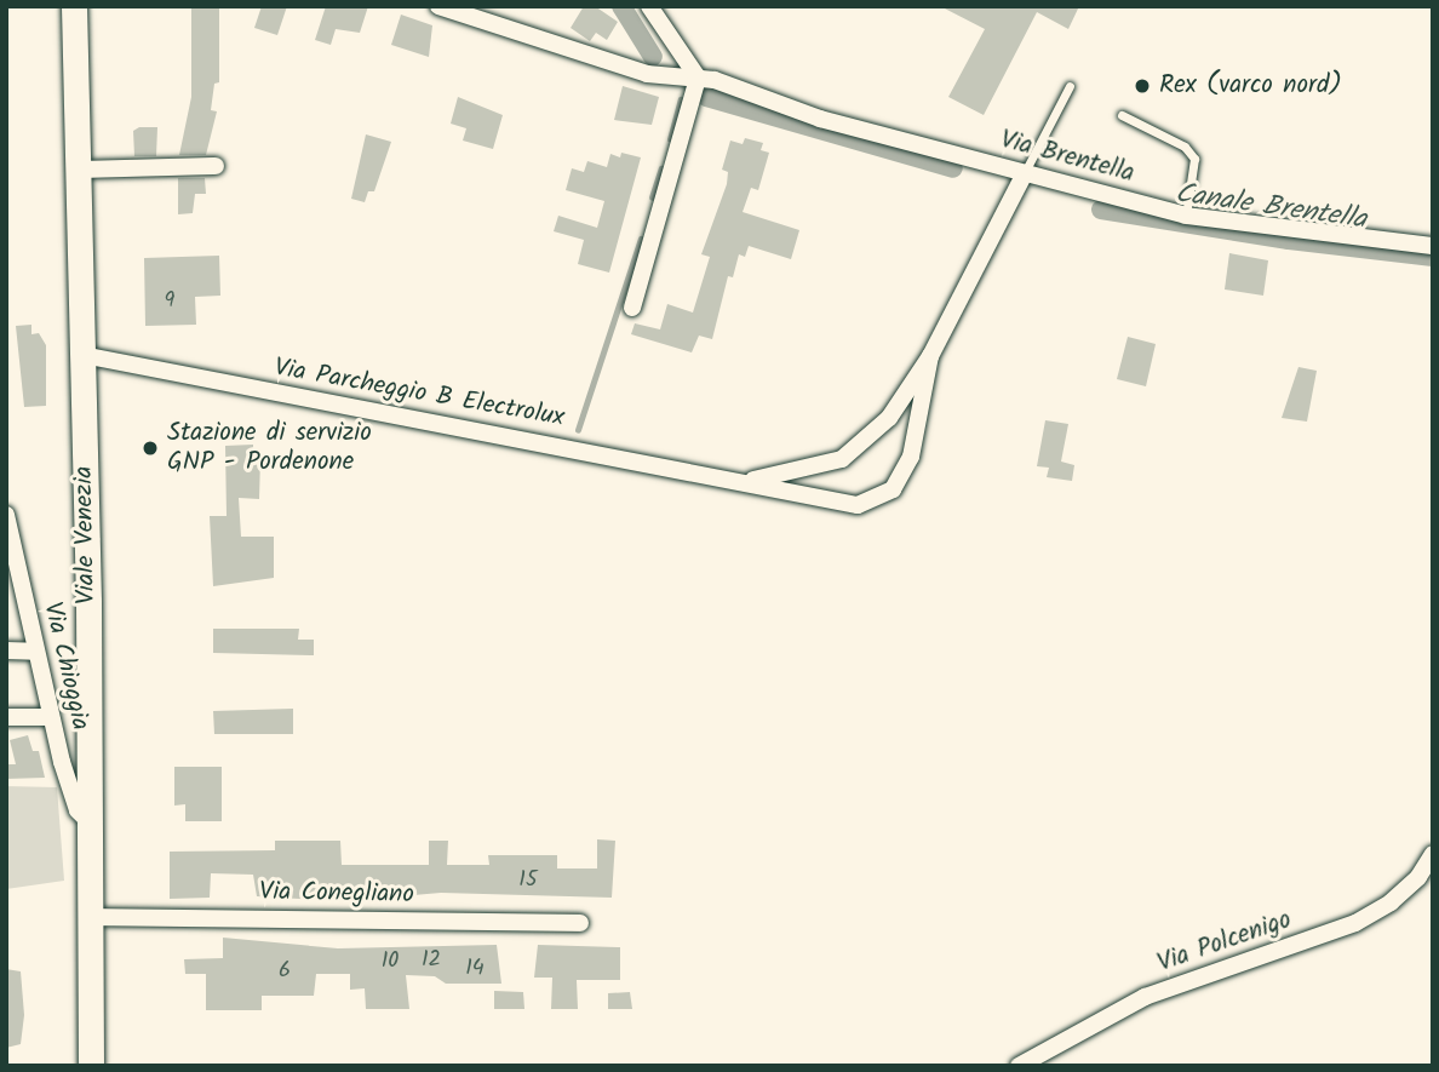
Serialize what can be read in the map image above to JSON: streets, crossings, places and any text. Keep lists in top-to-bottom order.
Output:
{
  "streets": {
    "main road": ["Viale Venezia"],
    "street": [
      "Via Brentella",
      "Via Parcheggio B Electrolux",
      "Via Chioggia",
      "Via Conegliano",
      "Via Polcenigo"
    ]
  },
  "crossings": [
    ["Via Brentella", "Via Parcheggio B Electrolux"],
    ["Via Parcheggio B Electrolux", "Viale Venezia"],
    ["Viale Venezia", "Via Chioggia"],
    ["Viale Venezia", "Via Conegliano"]
  ],
  "water": ["Canale Brentella"],
  "places": ["Rex (varco nord)", "Stazione di servizio GNP - Pordenone"],
  "house_numbers": [
    "9",
    "15",
    "12",
    "10",
    "14",
    "6"
  ]
}
